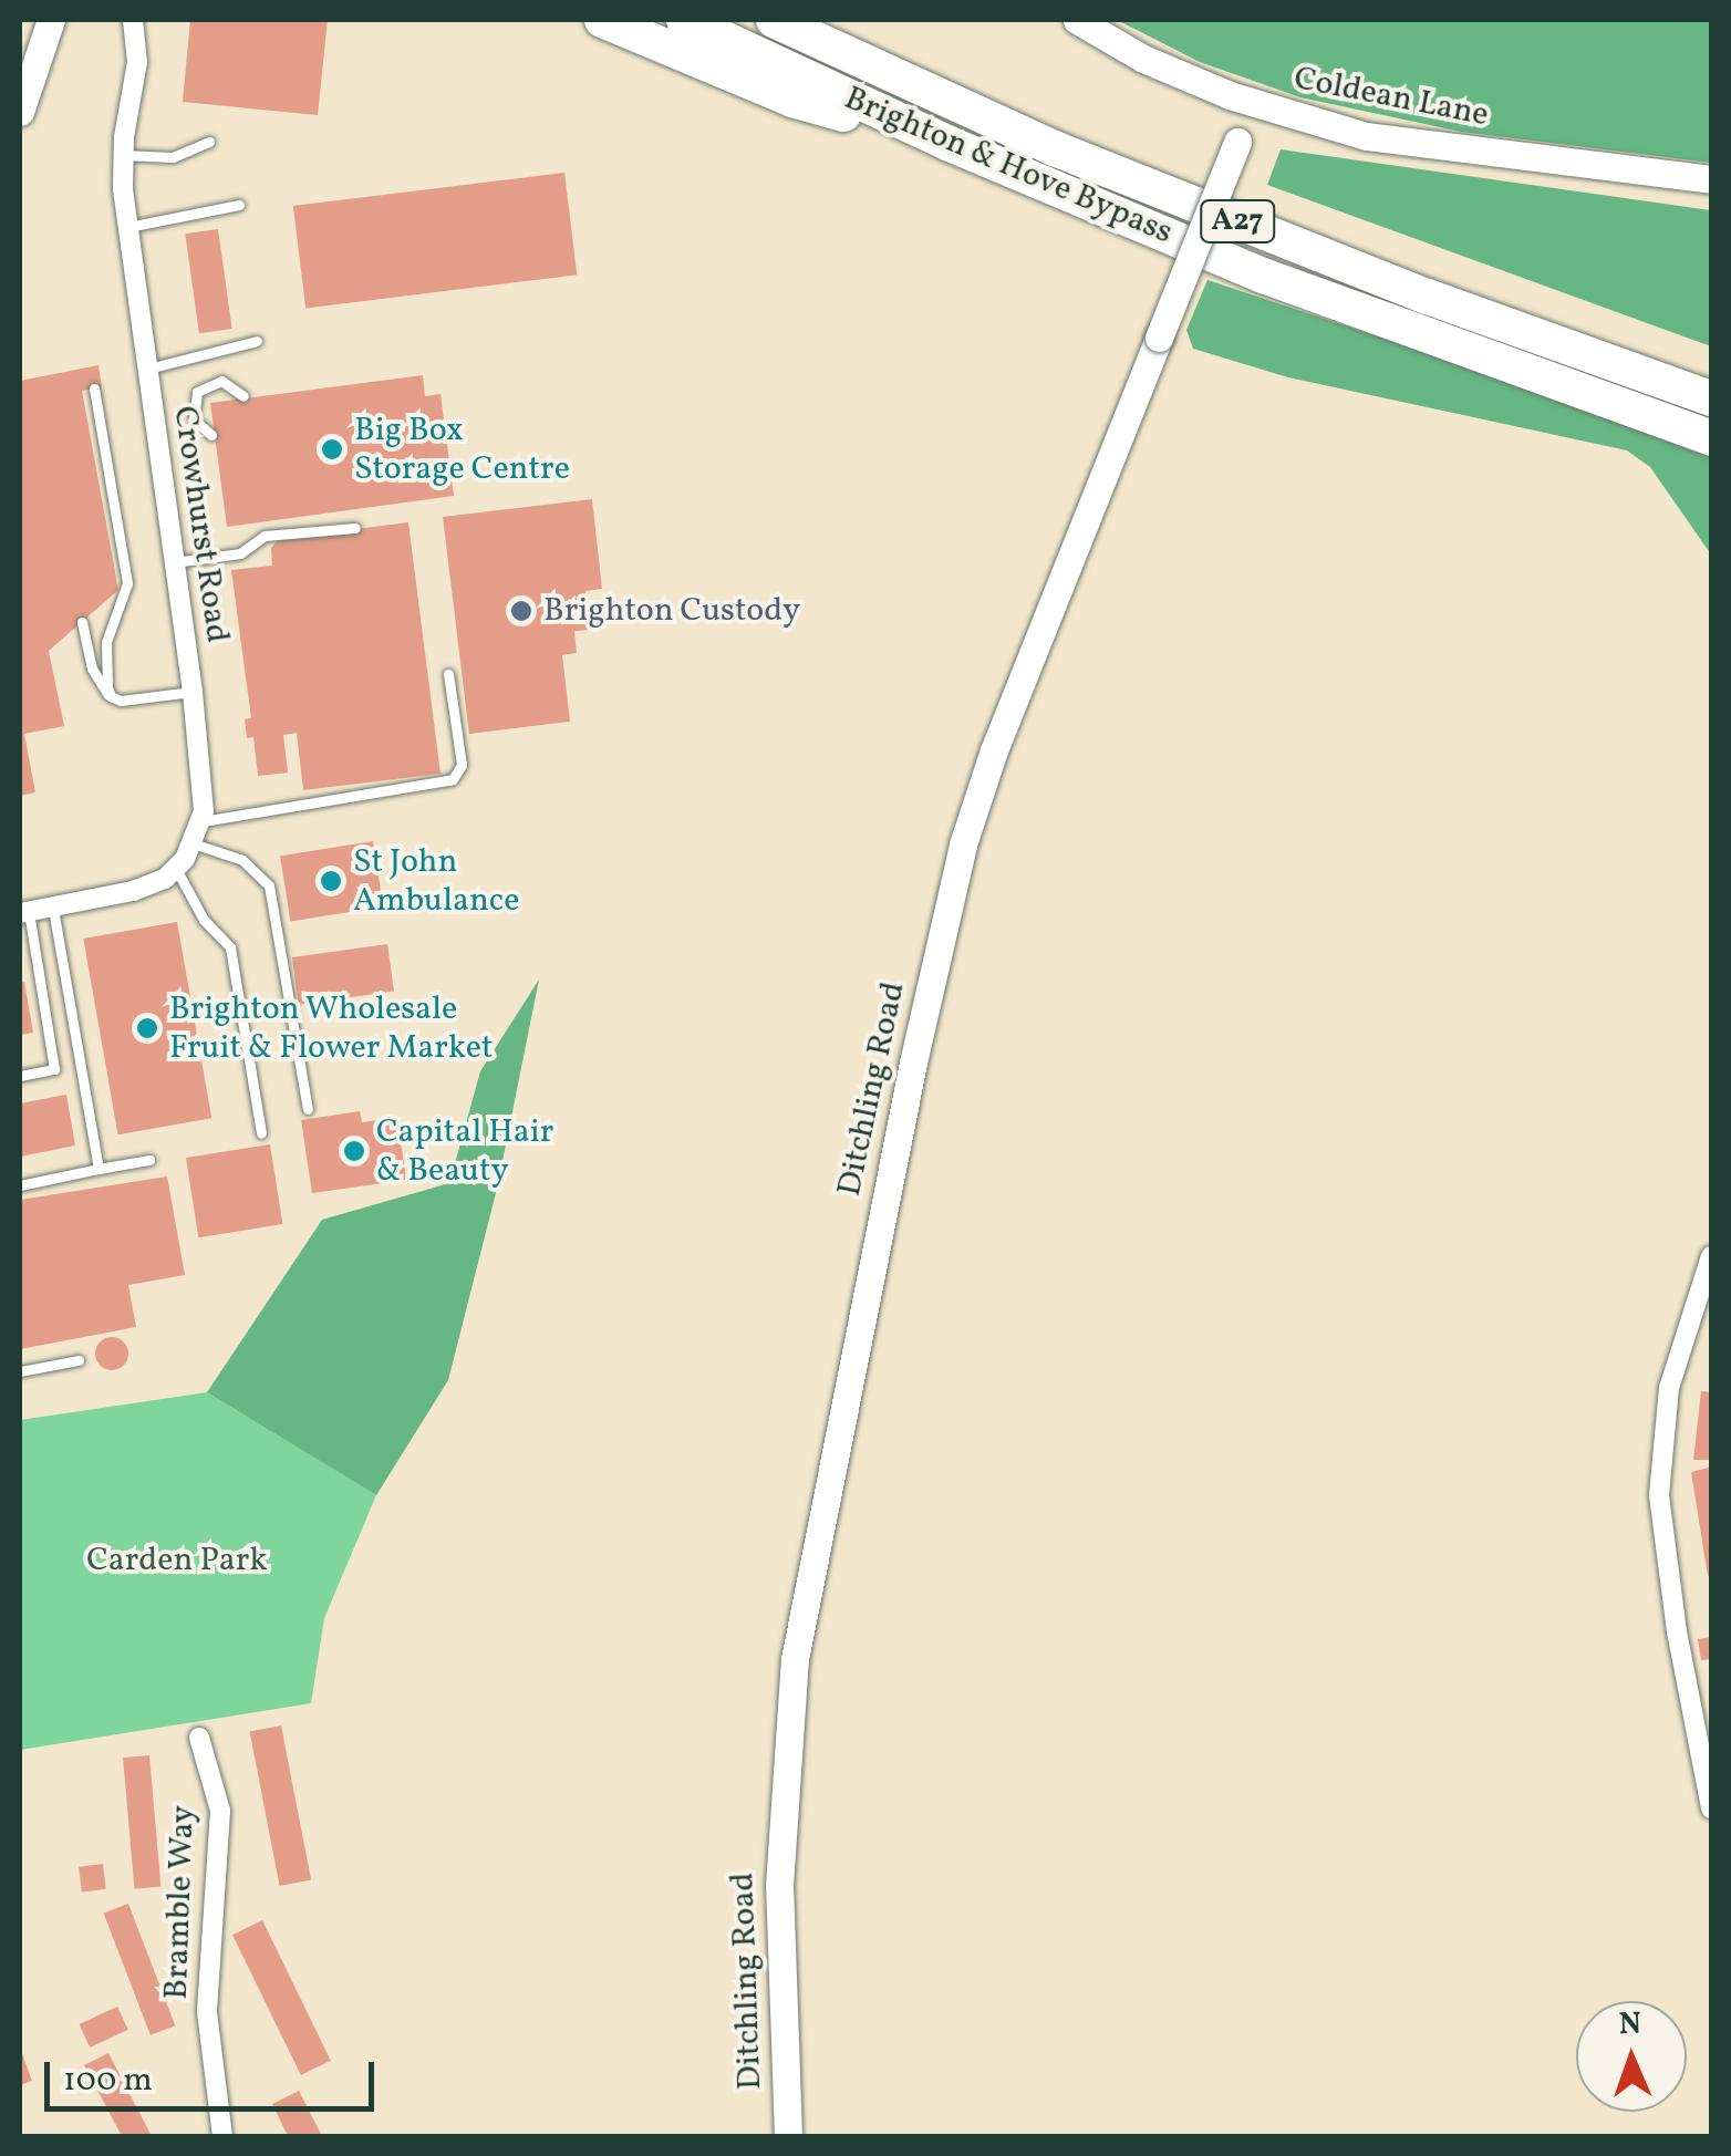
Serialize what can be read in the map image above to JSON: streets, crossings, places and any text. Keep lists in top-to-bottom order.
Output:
{
  "streets": {
    "highway": ["Brighton & Hove Bypass", "A27"],
    "street": [
      "Coldean Lane",
      "Crowhurst Road",
      "Ditchling Road",
      "Bramble Way"
    ]
  },
  "crossings": [
    ["Coldean Lane", "Ditchling Road"]
  ],
  "parks": ["Carden Park"],
  "places": [
    "Big Box Storage Centre",
    "Brighton Custody",
    "St John Ambulance",
    "Brighton Wholesale Fruit & Flower Market",
    "Capital Hair & Beauty"
  ],
  "scale_bar": "100 m",
  "north": "top"
}
